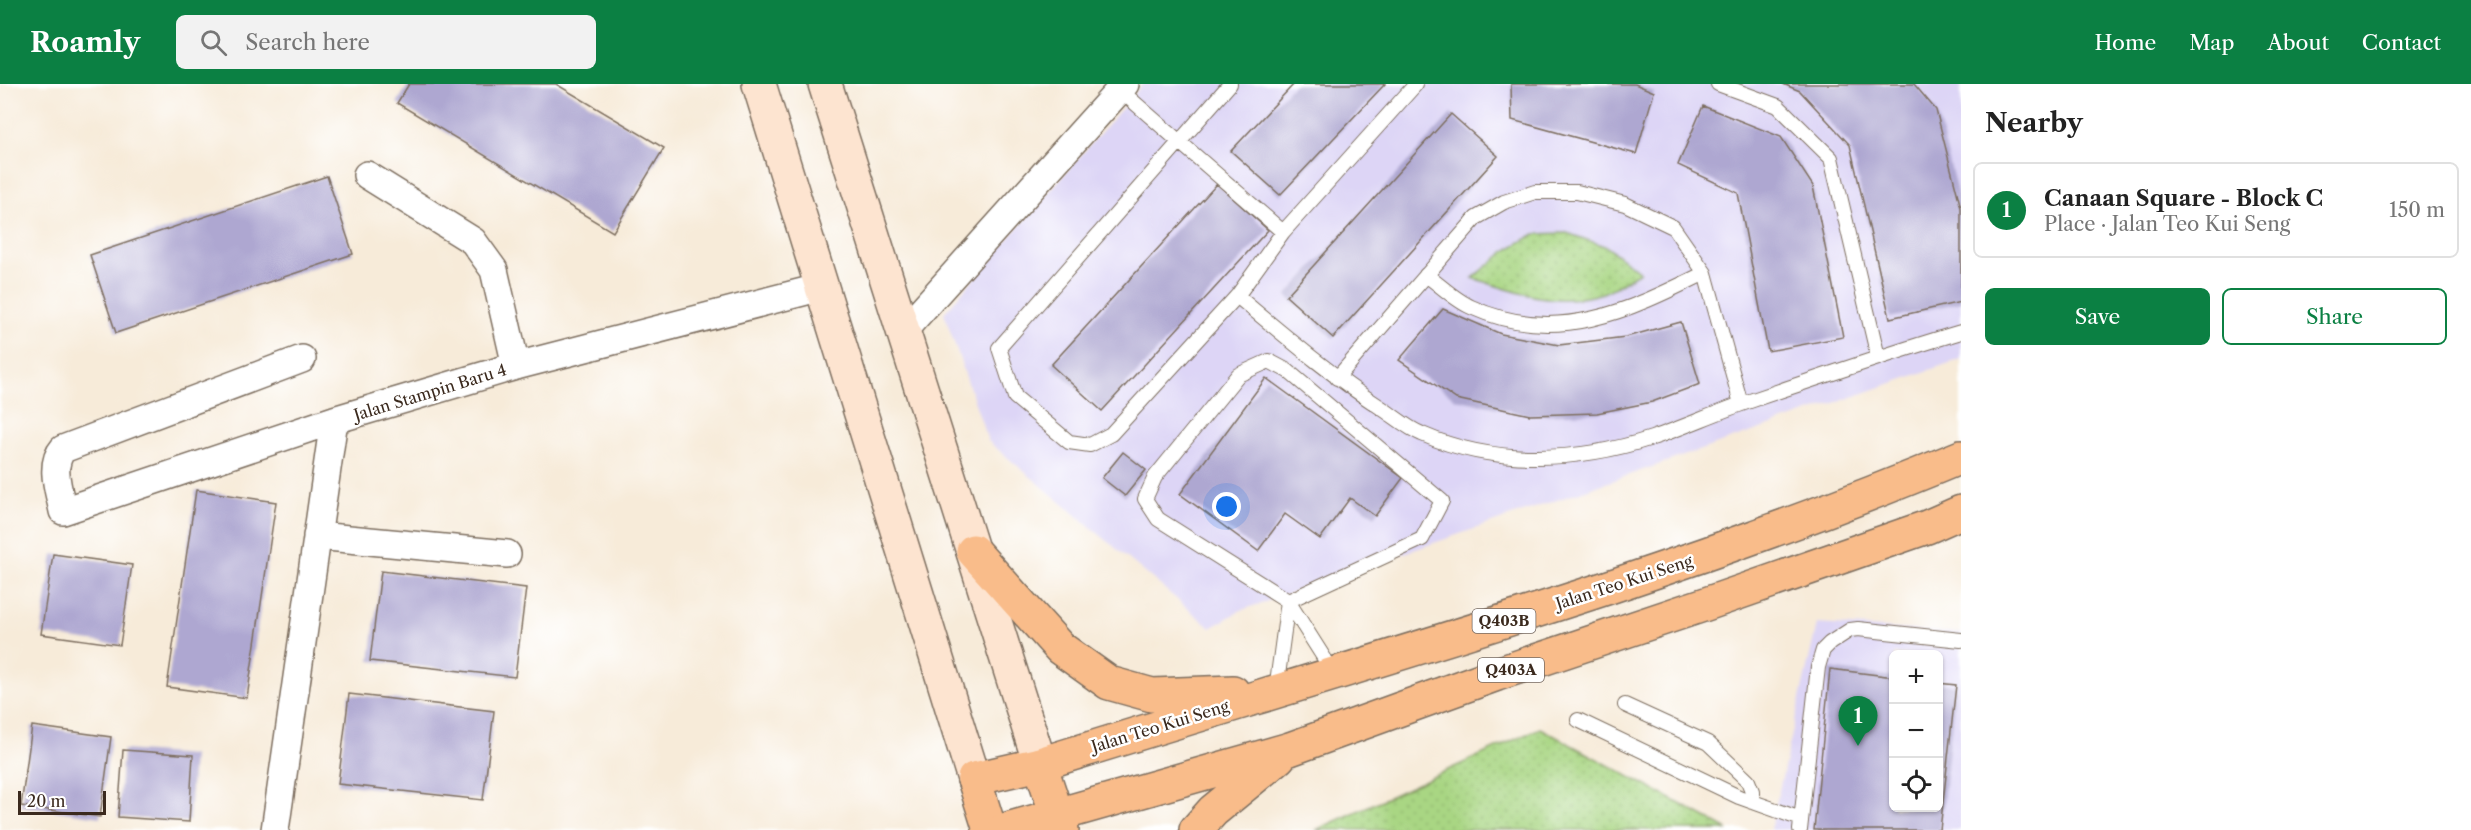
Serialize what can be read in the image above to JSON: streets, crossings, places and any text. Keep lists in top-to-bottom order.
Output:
{
  "streets": {
    "main road": ["Jalan Teo Kui Seng", "Q403B", "Q403A"],
    "street": ["Jalan Stampin Baru 4"]
  },
  "crossings": [
    ["Jalan Teo Kui Seng", "Q403B"]
  ],
  "scale_bar": "20 m",
  "page": {
    "header": "Roamly",
    "search": "Search here",
    "nav": [
      "Home",
      "Map",
      "About",
      "Contact"
    ],
    "heading": "Nearby",
    "list": [
      {
        "mark": "1",
        "name": "Canaan Square - Block C",
        "note": "Place · Jalan Teo Kui Seng",
        "value": "150 m"
      }
    ],
    "buttons": ["Save", "Share"],
    "map_buttons": ["+", "−"],
    "pins": "1",
    "scale": "20 m"
  }
}
